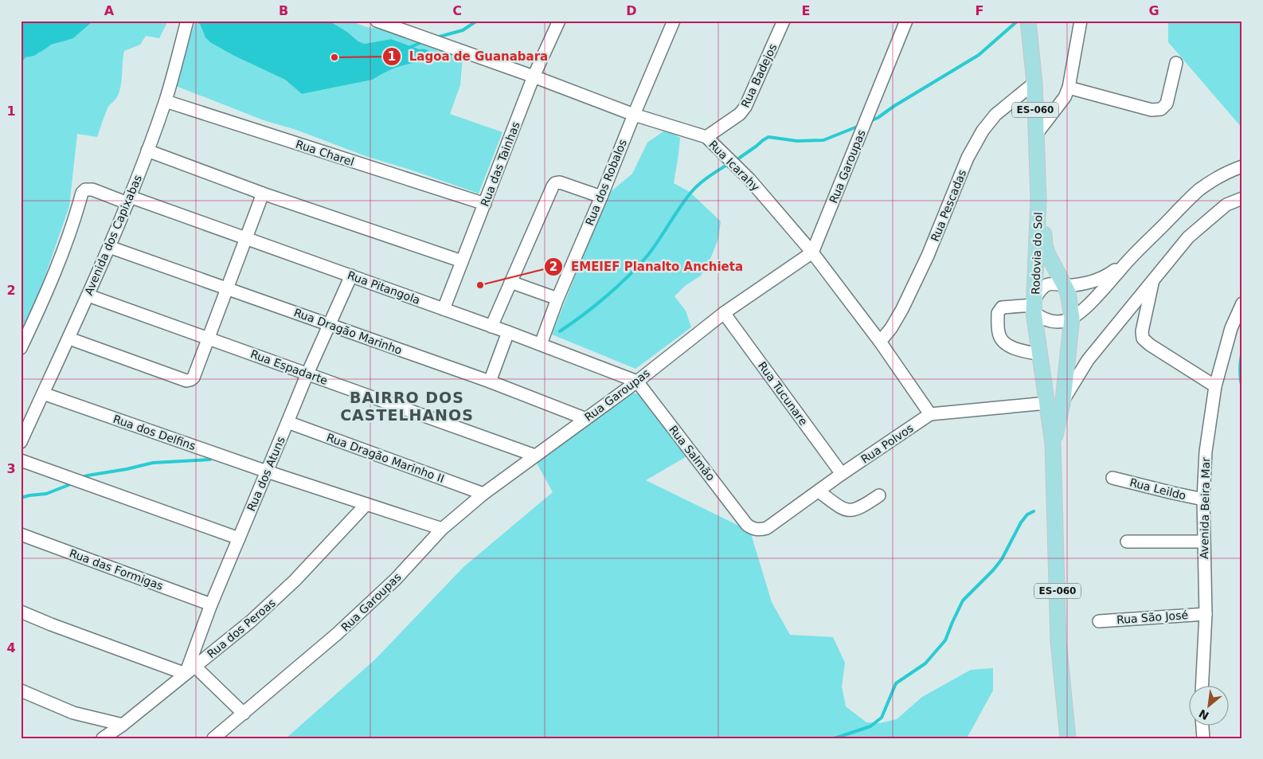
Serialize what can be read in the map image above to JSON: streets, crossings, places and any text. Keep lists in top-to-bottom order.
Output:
{
  "streets": {
    "main road": ["ES-060", "Rodovia do Sol"],
    "street": [
      "Rua Badejos",
      "Rua Charel",
      "Rua das Tainhas",
      "Rua Icarahy",
      "Rua Garoupas",
      "Rua dos Robalos",
      "Rua Pescadas",
      "Avenida dos Capixabas",
      "Rua Pitangola",
      "Rua Dragão Marinho",
      "Rua Espadarte",
      "Rua Tucunare",
      "Rua dos Delfins",
      "Rua Polvos",
      "Rua Salmão",
      "Rua Dragão Marinho II",
      "Rua dos Atuns",
      "Rua Leildo",
      "Avenida Beira Mar",
      "Rua das Formigas",
      "Rua São José",
      "Rua dos Peroas"
    ]
  },
  "crossings": [
    ["Rua Badejos", "Rua Icarahy"],
    ["ES-060", "Rua Pescadas"],
    ["ES-060", "Rodovia do Sol"],
    ["Rua Charel", "Rua das Tainhas"],
    ["Rua Charel", "Avenida dos Capixabas"],
    ["Rua das Tainhas", "Rua Icarahy"],
    ["Rua das Tainhas", "Rua Pitangola"],
    ["Rua Icarahy", "Rua Garoupas"],
    ["Rua Icarahy", "Rua dos Robalos"],
    ["Rua Icarahy", "Rua Pescadas"],
    ["Rua Icarahy", "Rua Polvos"],
    ["Rua Garoupas", "Rua Pitangola"],
    ["Rua Garoupas", "Rua Dragão Marinho"],
    ["Rua Garoupas", "Rua Espadarte"],
    ["Rua Garoupas", "Rua Tucunare"],
    ["Rua Garoupas", "Rua dos Delfins"],
    ["Rua Garoupas", "Rua Salmão"],
    ["Rua Garoupas", "Rua Dragão Marinho II"],
    ["Rua dos Robalos", "Rua Pitangola"],
    ["Avenida dos Capixabas", "Rua Pitangola"],
    ["Avenida dos Capixabas", "Rua Dragão Marinho"],
    ["Avenida dos Capixabas", "Rua Espadarte"],
    ["Avenida dos Capixabas", "Rua dos Delfins"],
    ["Rodovia do Sol", "Rua Polvos"],
    ["Rua Pitangola", "Rua Salmão"],
    ["Rua Pitangola", "Rua dos Atuns"],
    ["Rua Dragão Marinho", "Rua dos Atuns"],
    ["Rua Espadarte", "Rua dos Atuns"],
    ["Rua Tucunare", "Rua Polvos"],
    ["Rua dos Delfins", "Rua dos Atuns"],
    ["Rua dos Delfins", "Rua dos Peroas"],
    ["Rua Polvos", "Rua Salmão"],
    ["Rua Dragão Marinho II", "Rua dos Atuns"],
    ["Rua dos Atuns", "Rua das Formigas"],
    ["Rua dos Atuns", "Rua dos Peroas"],
    ["Rua Leildo", "Avenida Beira Mar"],
    ["Avenida Beira Mar", "Rua São José"]
  ],
  "districts": ["BAIRRO DOS CASTELHANOS"],
  "places": ["Lagoa de Guanabara", "EMEIEF Planalto Anchieta"],
  "north": "bottom left",
  "grid": {
    "columns": [
      "A",
      "B",
      "C",
      "D",
      "E",
      "F",
      "G"
    ],
    "rows": [
      "1",
      "2",
      "3",
      "4"
    ]
  }
}
